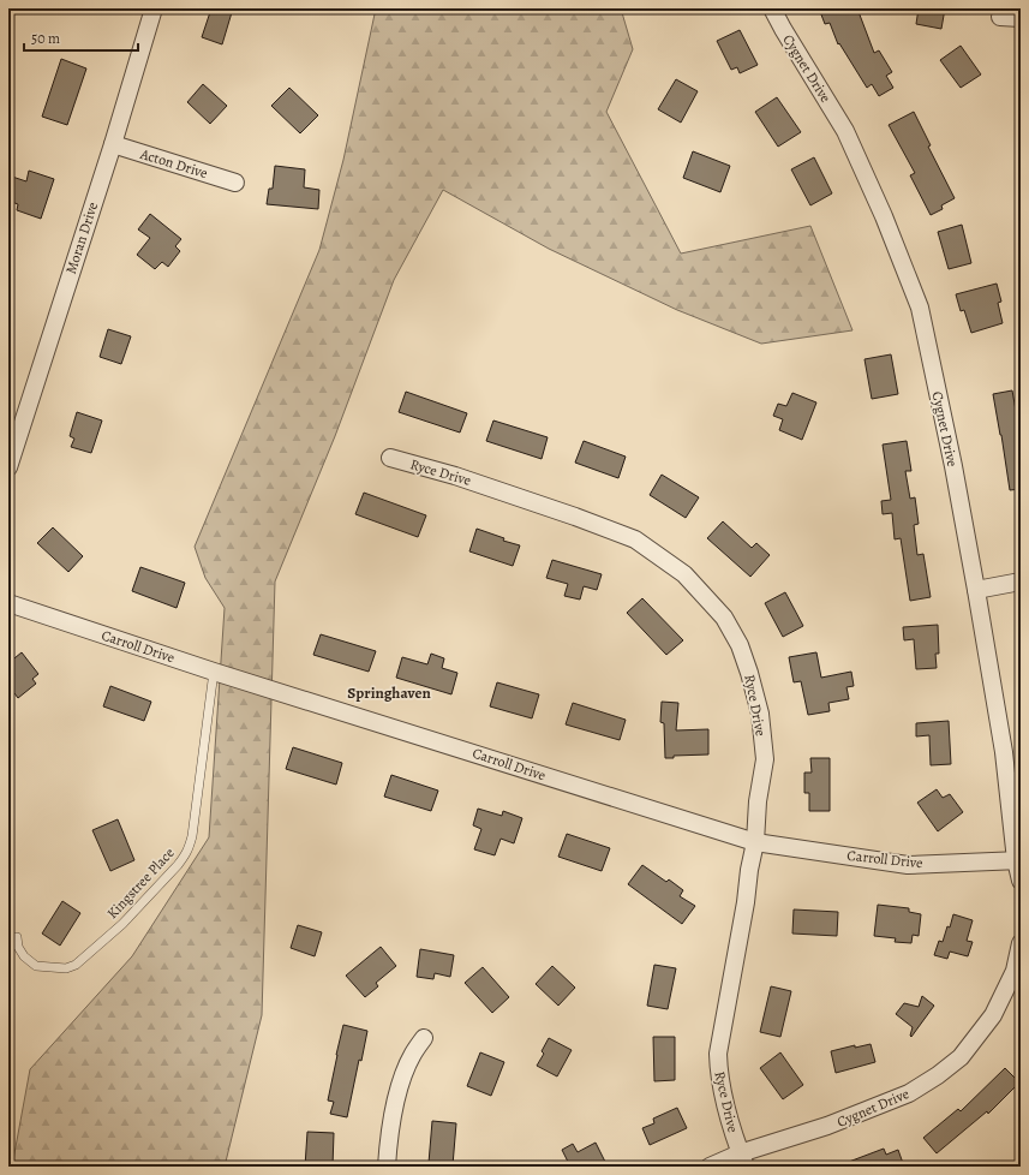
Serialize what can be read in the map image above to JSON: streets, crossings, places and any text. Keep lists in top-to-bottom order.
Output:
{
  "streets": {
    "street": [
      "Cygnet Drive",
      "Acton Drive",
      "Moran Drive",
      "Ryce Drive",
      "Carroll Drive"
    ],
    "lane": ["Kingstree Place"]
  },
  "crossings": [
    ["Cygnet Drive", "Ryce Drive"],
    ["Cygnet Drive", "Carroll Drive"],
    ["Acton Drive", "Moran Drive"],
    ["Ryce Drive", "Carroll Drive"],
    ["Carroll Drive", "Kingstree Place"]
  ],
  "districts": ["Springhaven"],
  "scale_bar": "50 m"
}
